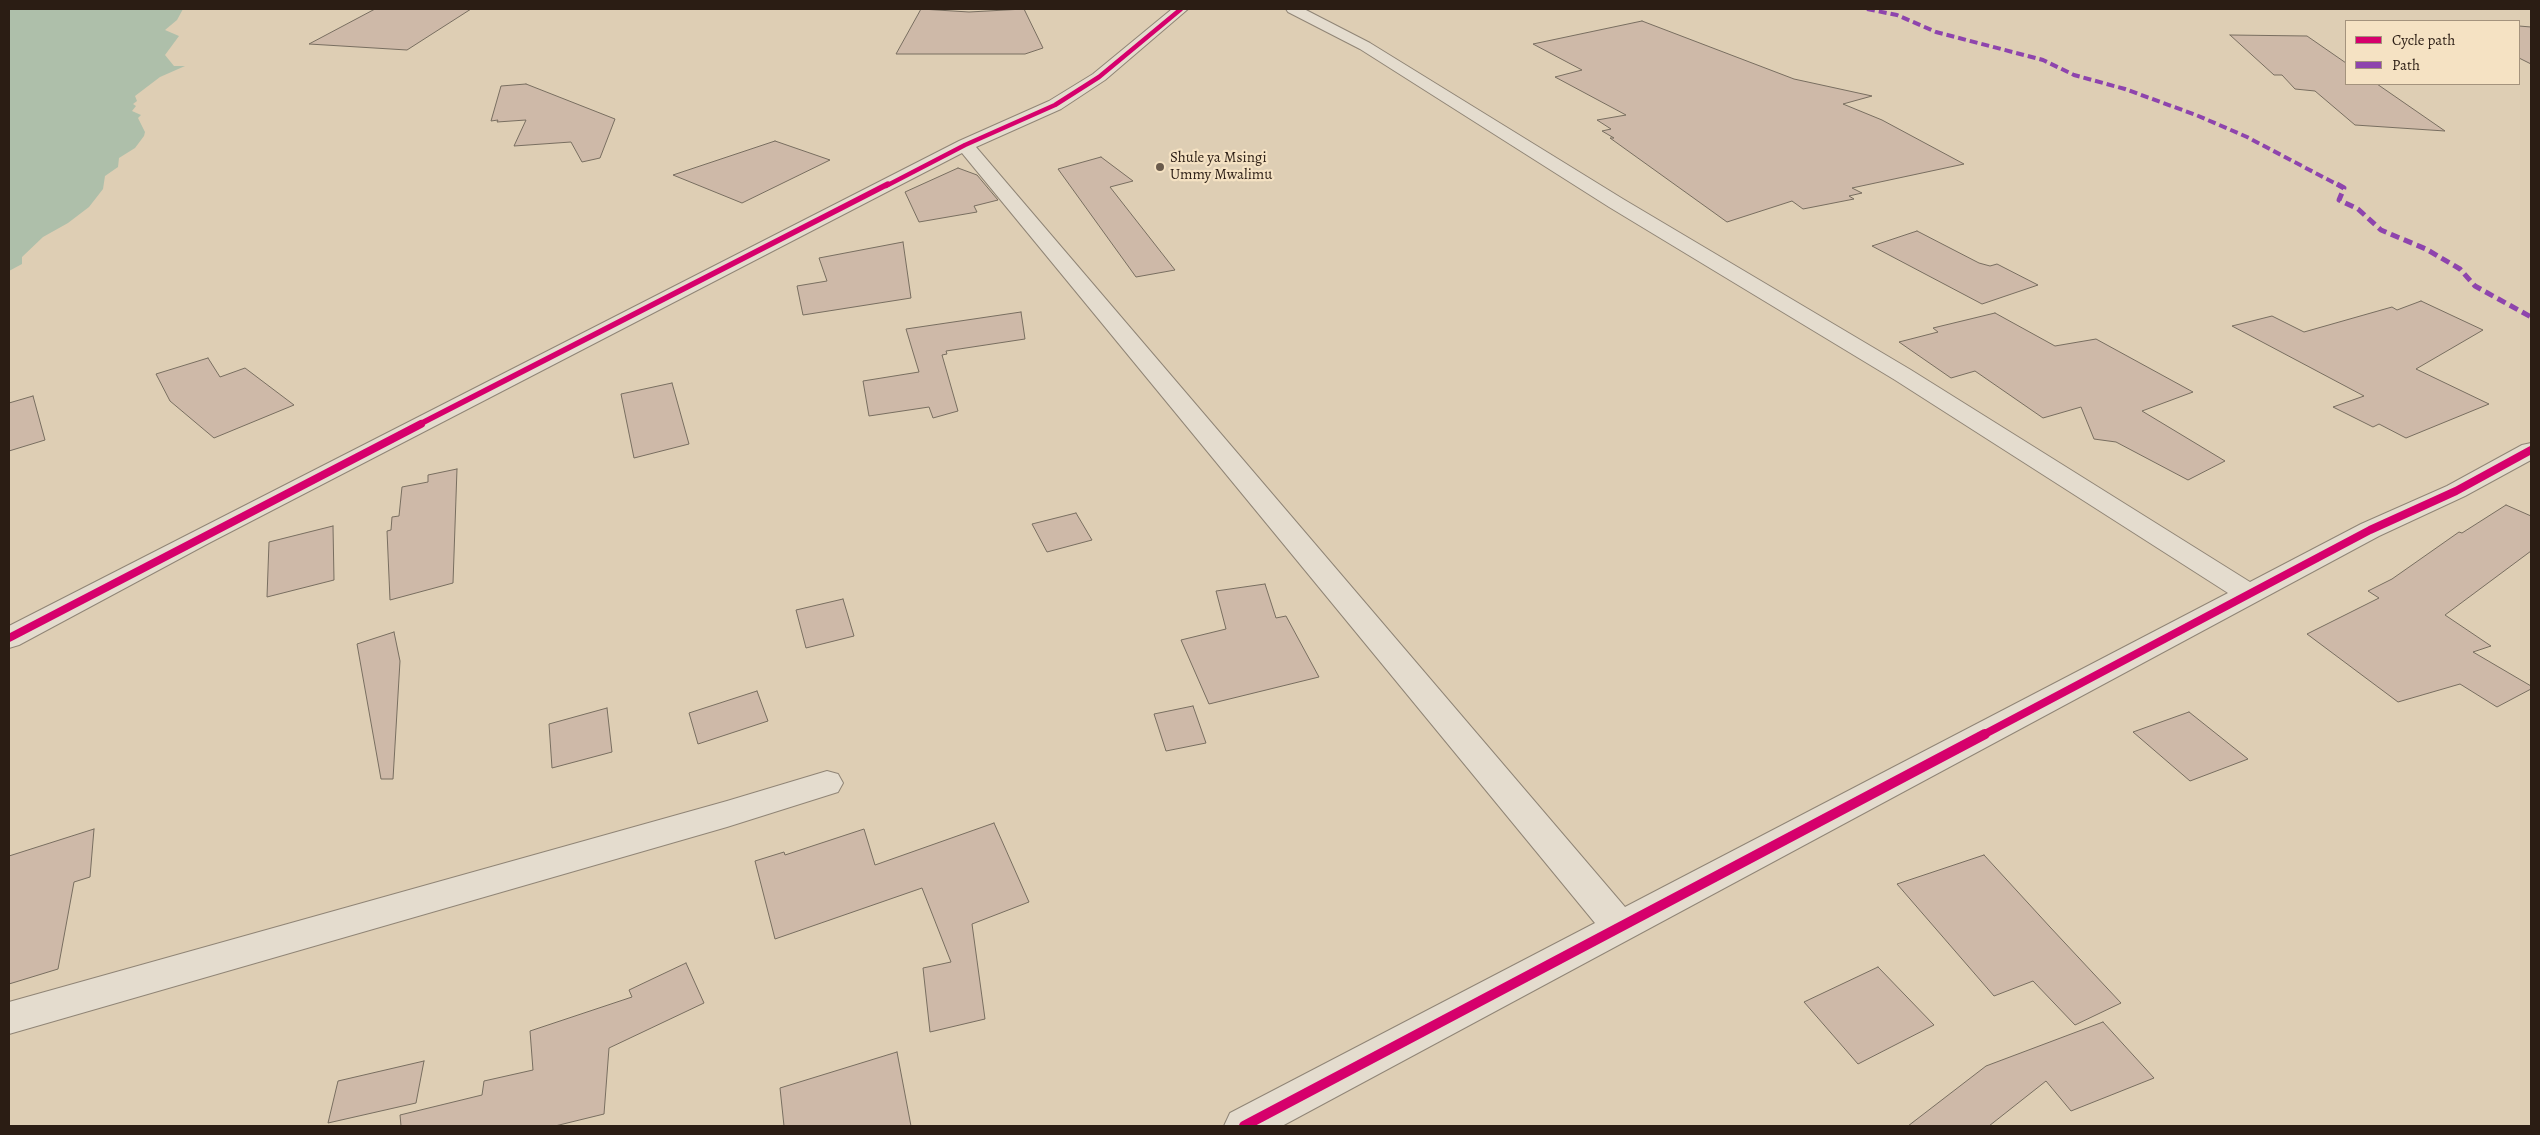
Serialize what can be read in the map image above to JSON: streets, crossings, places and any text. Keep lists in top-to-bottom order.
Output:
{
  "places": ["Shule ya Msingi Ummy Mwalimu"],
  "legend": ["Cycle path", "Path"]
}
